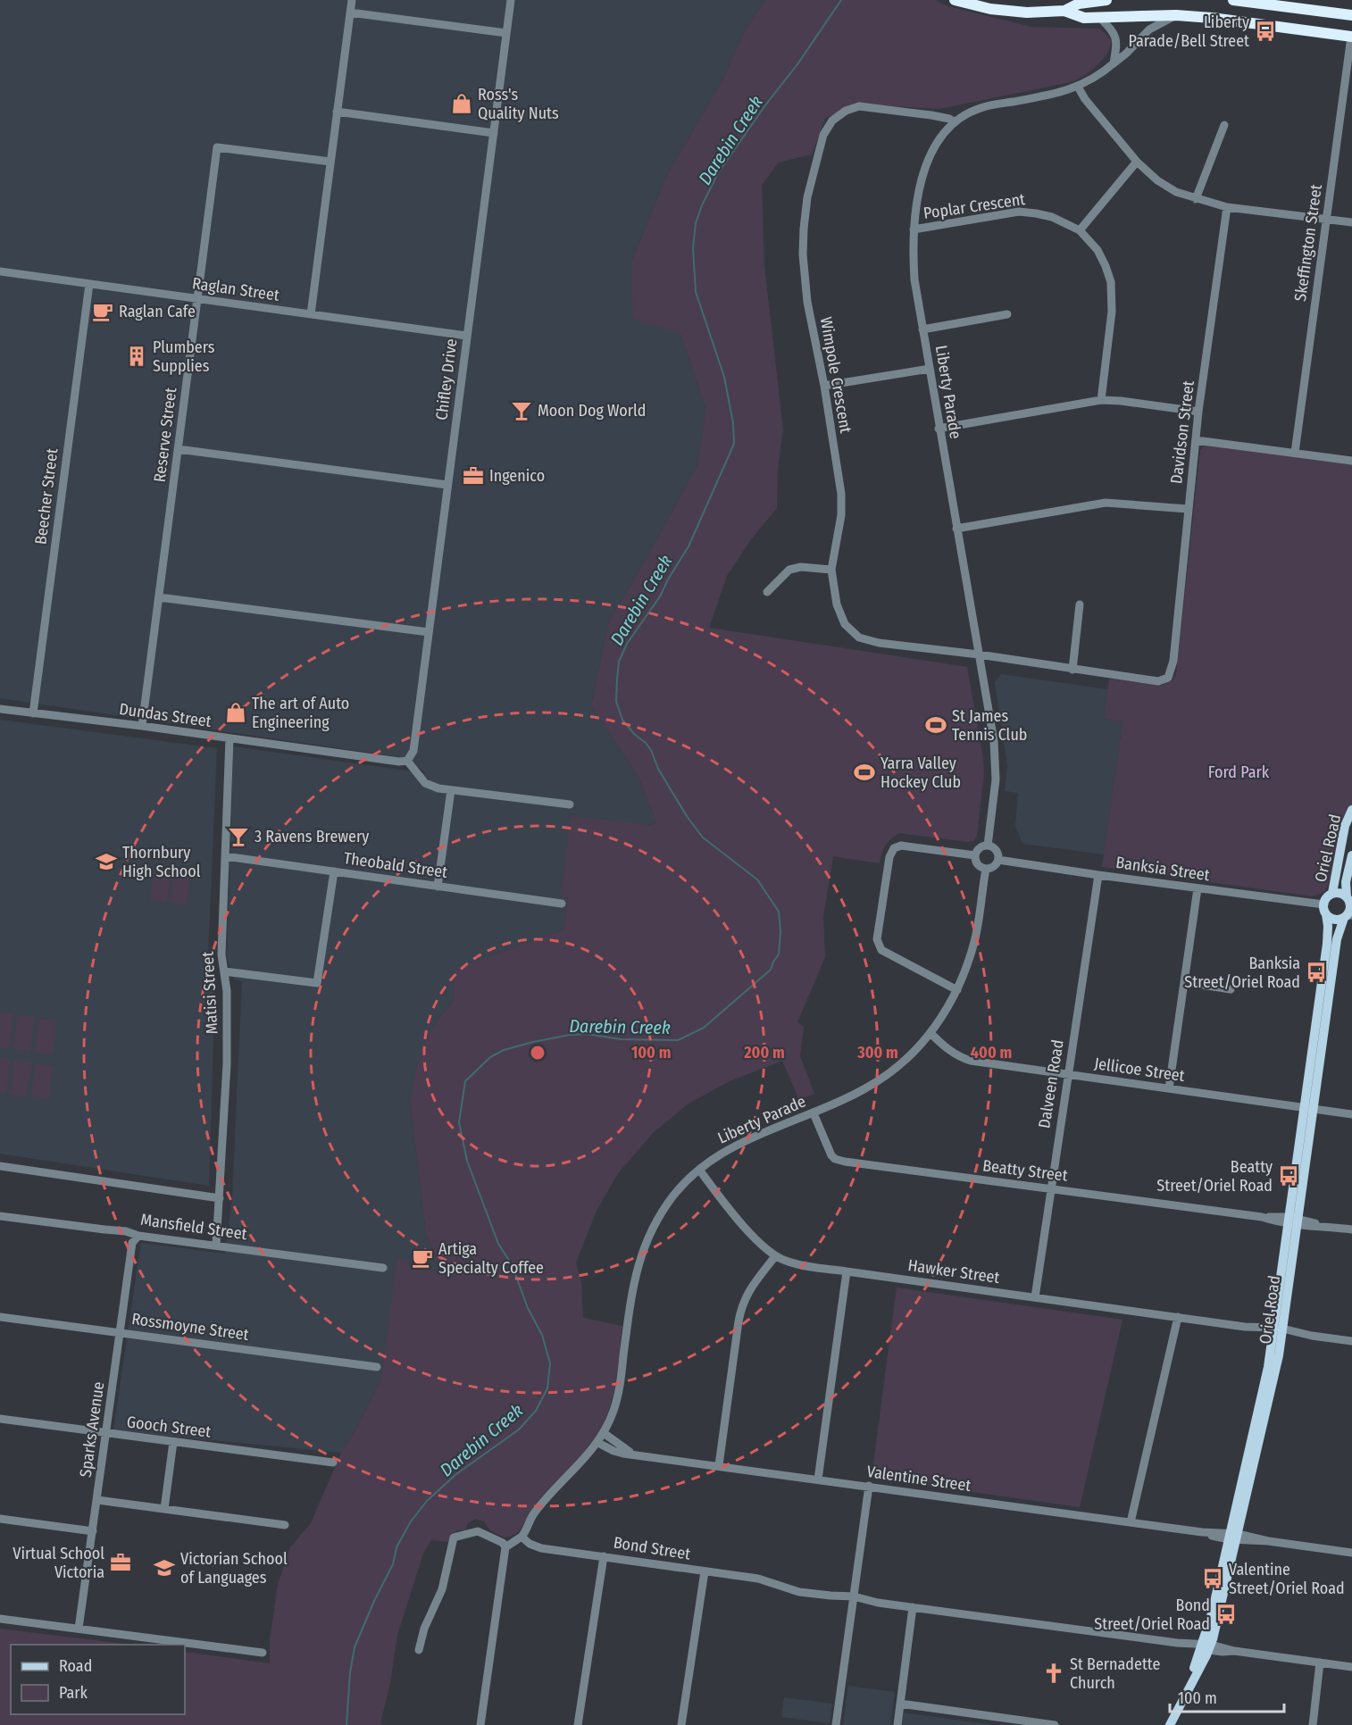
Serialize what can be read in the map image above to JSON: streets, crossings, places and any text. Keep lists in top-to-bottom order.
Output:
{
  "streets": {
    "main road": ["Oriel Road"],
    "street": [
      "Poplar Crescent",
      "Skeffington Street",
      "Raglan Street",
      "Wimpole Crescent",
      "Chifley Drive",
      "Liberty Parade",
      "Davidson Street",
      "Reserve Street",
      "Beecher Street",
      "Dundas Street",
      "Theobald Street",
      "Banksia Street",
      "Matisi Street",
      "Jellicoe Street",
      "Dalveen Road",
      "Beatty Street",
      "Mansfield Street",
      "Hawker Street",
      "Rossmoyne Street",
      "Gooch Street",
      "Sparks Avenue",
      "Valentine Street",
      "Bond Street"
    ]
  },
  "crossings": [
    ["Poplar Crescent", "Liberty Parade"],
    ["Raglan Street", "Chifley Drive"],
    ["Raglan Street", "Reserve Street"],
    ["Raglan Street", "Beecher Street"],
    ["Wimpole Crescent", "Liberty Parade"],
    ["Wimpole Crescent", "Davidson Street"],
    ["Chifley Drive", "Dundas Street"],
    ["Liberty Parade", "Banksia Street"],
    ["Liberty Parade", "Jellicoe Street"],
    ["Liberty Parade", "Beatty Street"],
    ["Liberty Parade", "Hawker Street"],
    ["Liberty Parade", "Valentine Street"],
    ["Liberty Parade", "Bond Street"],
    ["Reserve Street", "Dundas Street"],
    ["Beecher Street", "Dundas Street"],
    ["Dundas Street", "Matisi Street"],
    ["Oriel Road", "Banksia Street"],
    ["Oriel Road", "Jellicoe Street"],
    ["Oriel Road", "Beatty Street"],
    ["Oriel Road", "Hawker Street"],
    ["Oriel Road", "Valentine Street"],
    ["Oriel Road", "Bond Street"],
    ["Theobald Street", "Matisi Street"],
    ["Banksia Street", "Dalveen Road"],
    ["Matisi Street", "Mansfield Street"],
    ["Jellicoe Street", "Dalveen Road"],
    ["Dalveen Road", "Beatty Street"],
    ["Dalveen Road", "Hawker Street"],
    ["Mansfield Street", "Sparks Avenue"],
    ["Rossmoyne Street", "Sparks Avenue"],
    ["Gooch Street", "Sparks Avenue"]
  ],
  "water": ["Darebin Creek"],
  "parks": ["Ford Park"],
  "places": {
    "bus stop": [
      "Liberty Parade/Bell Street",
      "Banksia Street/Oriel Road",
      "Beatty Street/Oriel Road",
      "Valentine Street/Oriel Road",
      "Bond Street/Oriel Road"
    ],
    "shop": ["Ross's Quality Nuts", "The art of Auto Engineering"],
    "cafe": ["Raglan Cafe", "Artiga Specialty Coffee"],
    "building": ["Plumbers Supplies"],
    "bar": ["Moon Dog World", "3 Ravens Brewery"],
    "office": ["Ingenico", "Virtual School Victoria"],
    "sports": ["St James Tennis Club", "Yarra Valley Hockey Club"],
    "school or university": ["Thornbury High School", "Victorian School of Languages"],
    "church": ["St Bernadette Church"]
  },
  "legend": ["Road", "Park"],
  "scale_bar": "100 m",
  "rings": [
    "100 m",
    "200 m",
    "300 m",
    "400 m"
  ]
}
